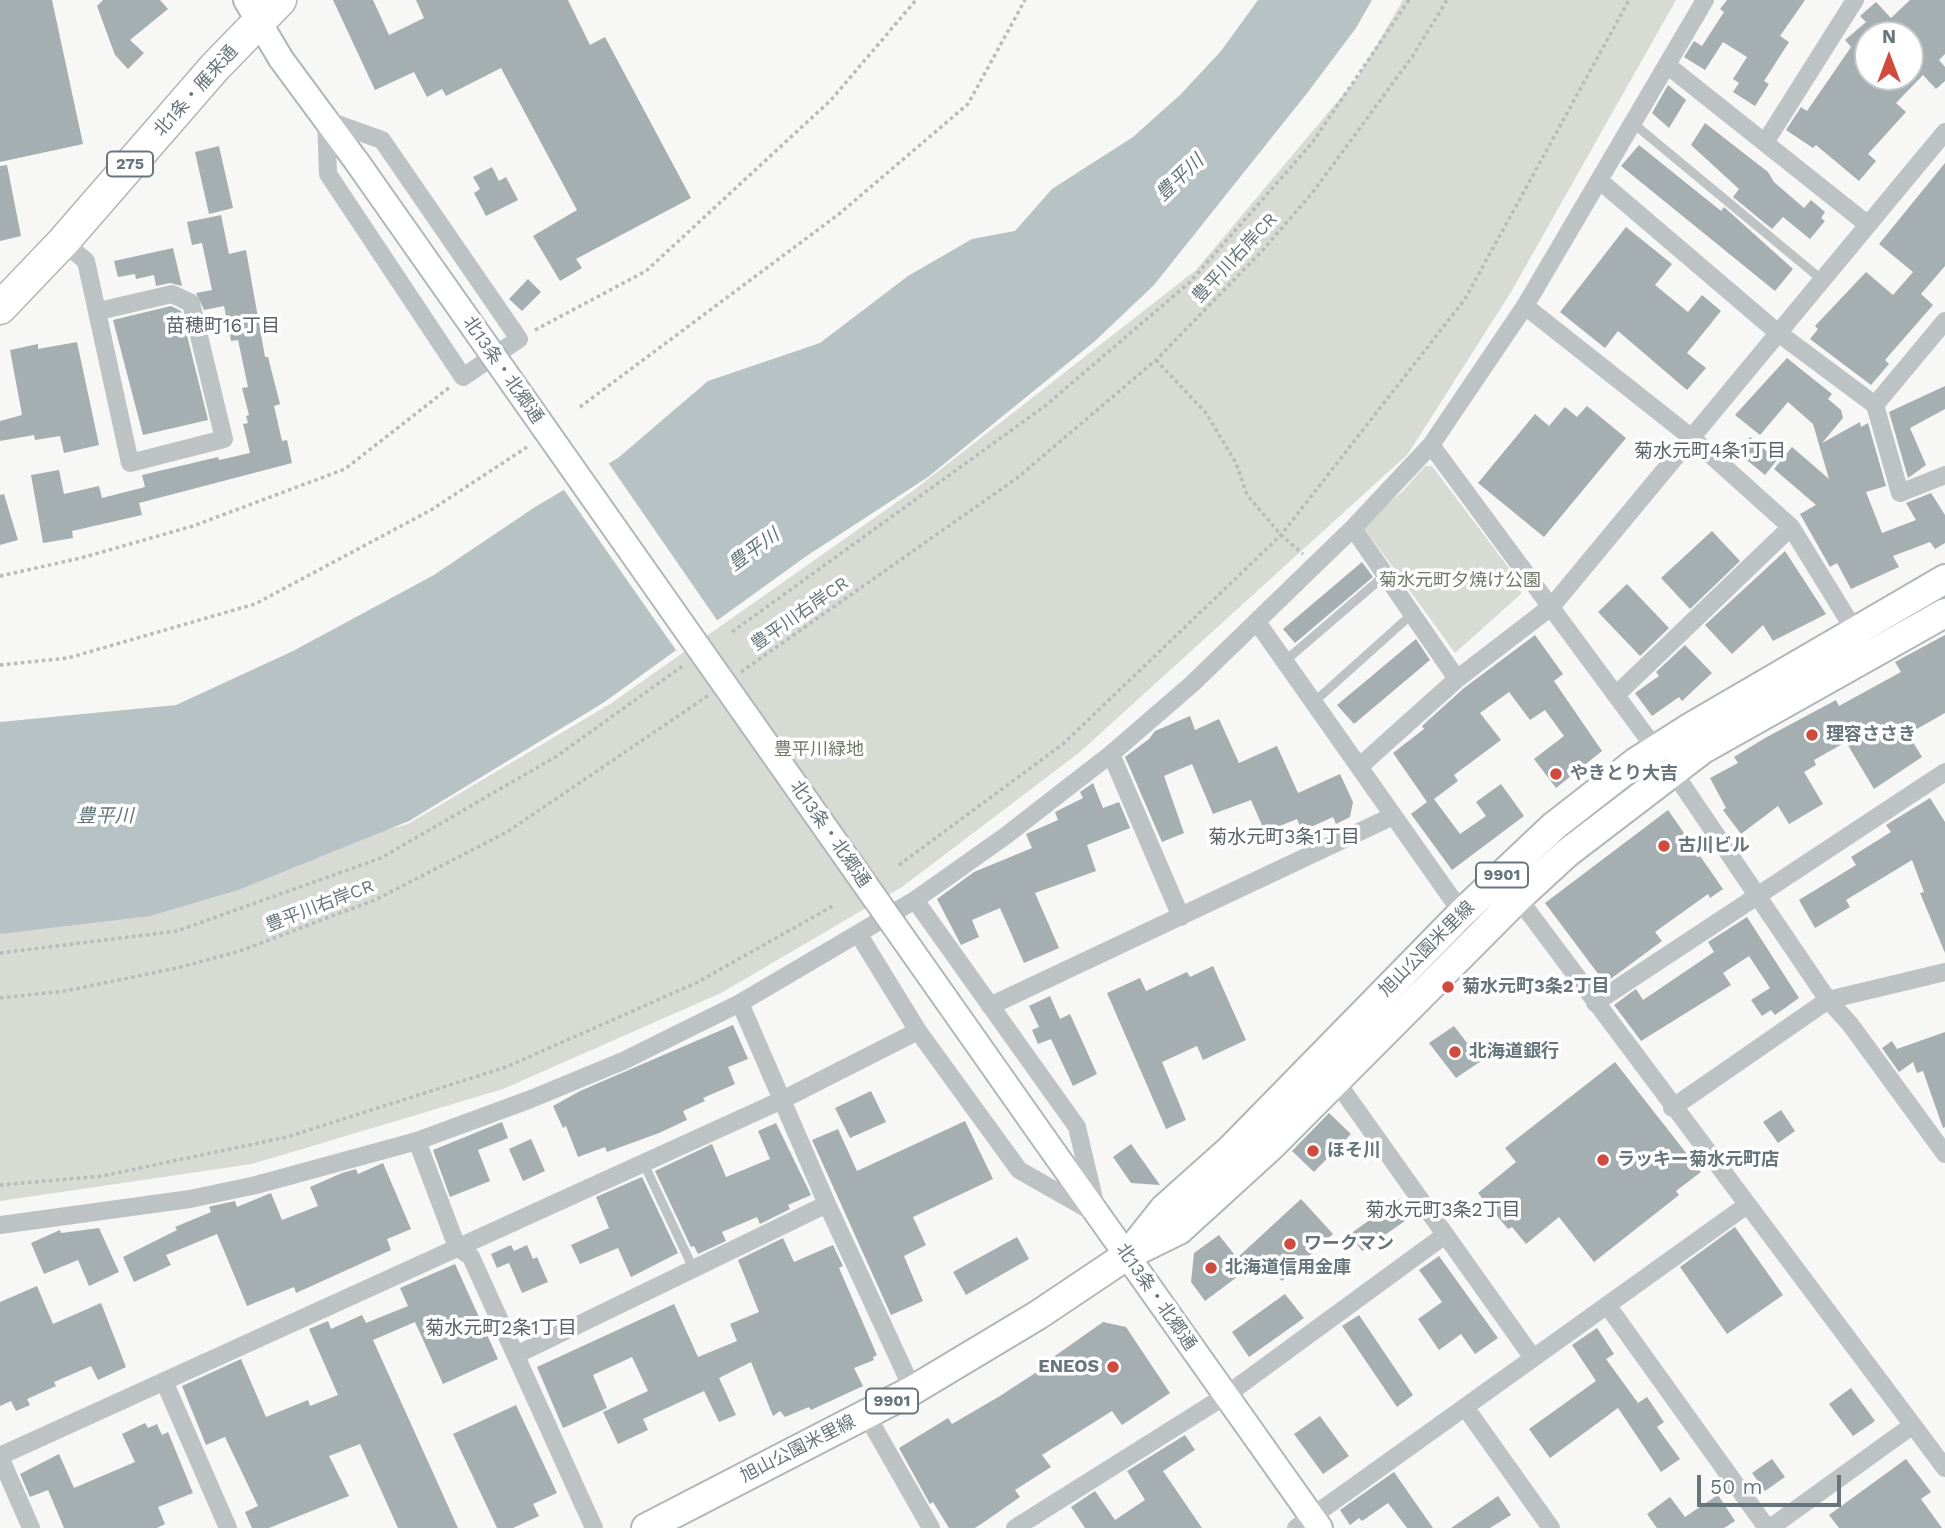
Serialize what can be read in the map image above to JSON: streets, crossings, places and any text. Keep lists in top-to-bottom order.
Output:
{
  "streets": {
    "highway": ["北1条・雁来通", "275"],
    "main road": ["9901", "旭山公園米里線"],
    "street": ["北13条・北郷通"],
    "path": ["豊平川右岸CR"]
  },
  "crossings": [
    ["北1条・雁来通", "北13条・北郷通"],
    ["北13条・北郷通", "旭山公園米里線"]
  ],
  "districts": [
    "苗穂町16丁目",
    "菊水元町4条1丁目",
    "菊水元町3条1丁目",
    "菊水元町3条2丁目",
    "菊水元町2条1丁目"
  ],
  "water": ["豊平川"],
  "parks": ["菊水元町夕焼け公園", "豊平川緑地"],
  "places": [
    "理容ささき",
    "やきとり大吉",
    "古川ビル",
    "菊水元町3条2丁目",
    "北海道銀行",
    "ほそ川",
    "ラッキー菊水元町店",
    "ワークマン",
    "北海道信用金庫",
    "ENEOS"
  ],
  "scale_bar": "50 m",
  "north": "top"
}
